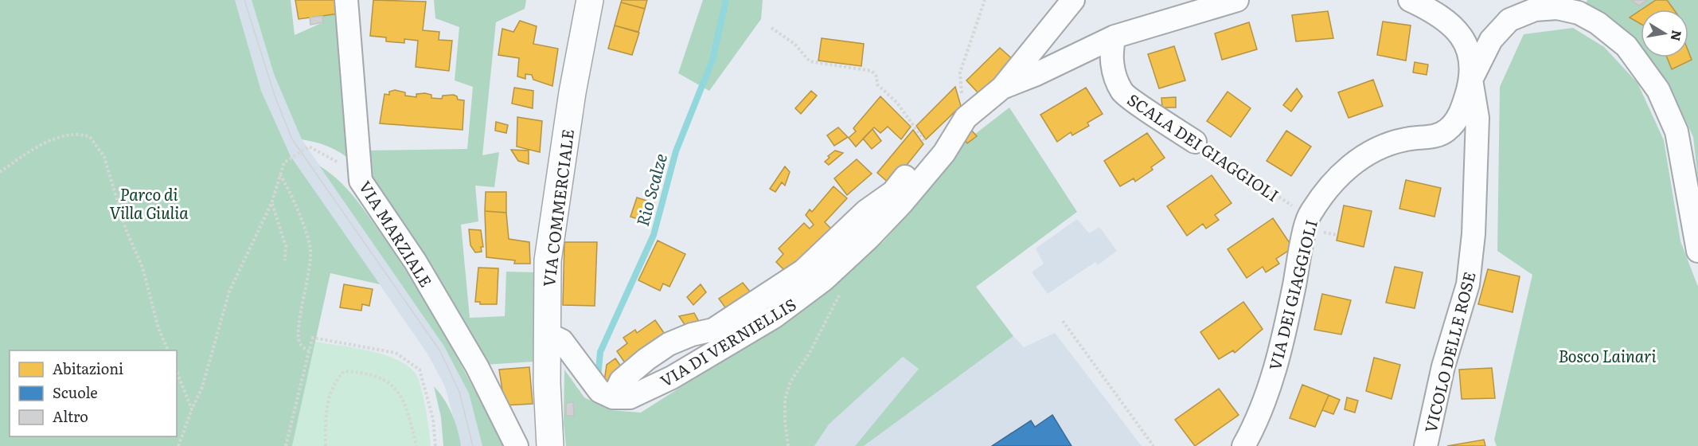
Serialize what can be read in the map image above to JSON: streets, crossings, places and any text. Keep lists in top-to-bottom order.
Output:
{
  "streets": {
    "main road": ["VIA COMMERCIALE"],
    "street": [
      "SCALA DEI GIAGGIOLI",
      "VIA MARZIALE",
      "VIA DEI GIAGGIOLI",
      "VIA DI VERNIELLIS",
      "VICOLO DELLE ROSE"
    ]
  },
  "crossings": [
    ["VIA DEI GIAGGIOLI", "VICOLO DELLE ROSE"]
  ],
  "water": ["Rio Scalze"],
  "parks": ["Parco di Villa Giulia", "Bosco Lainari"],
  "legend": ["Abitazioni", "Scuole", "Altro"],
  "north": "right"
}
